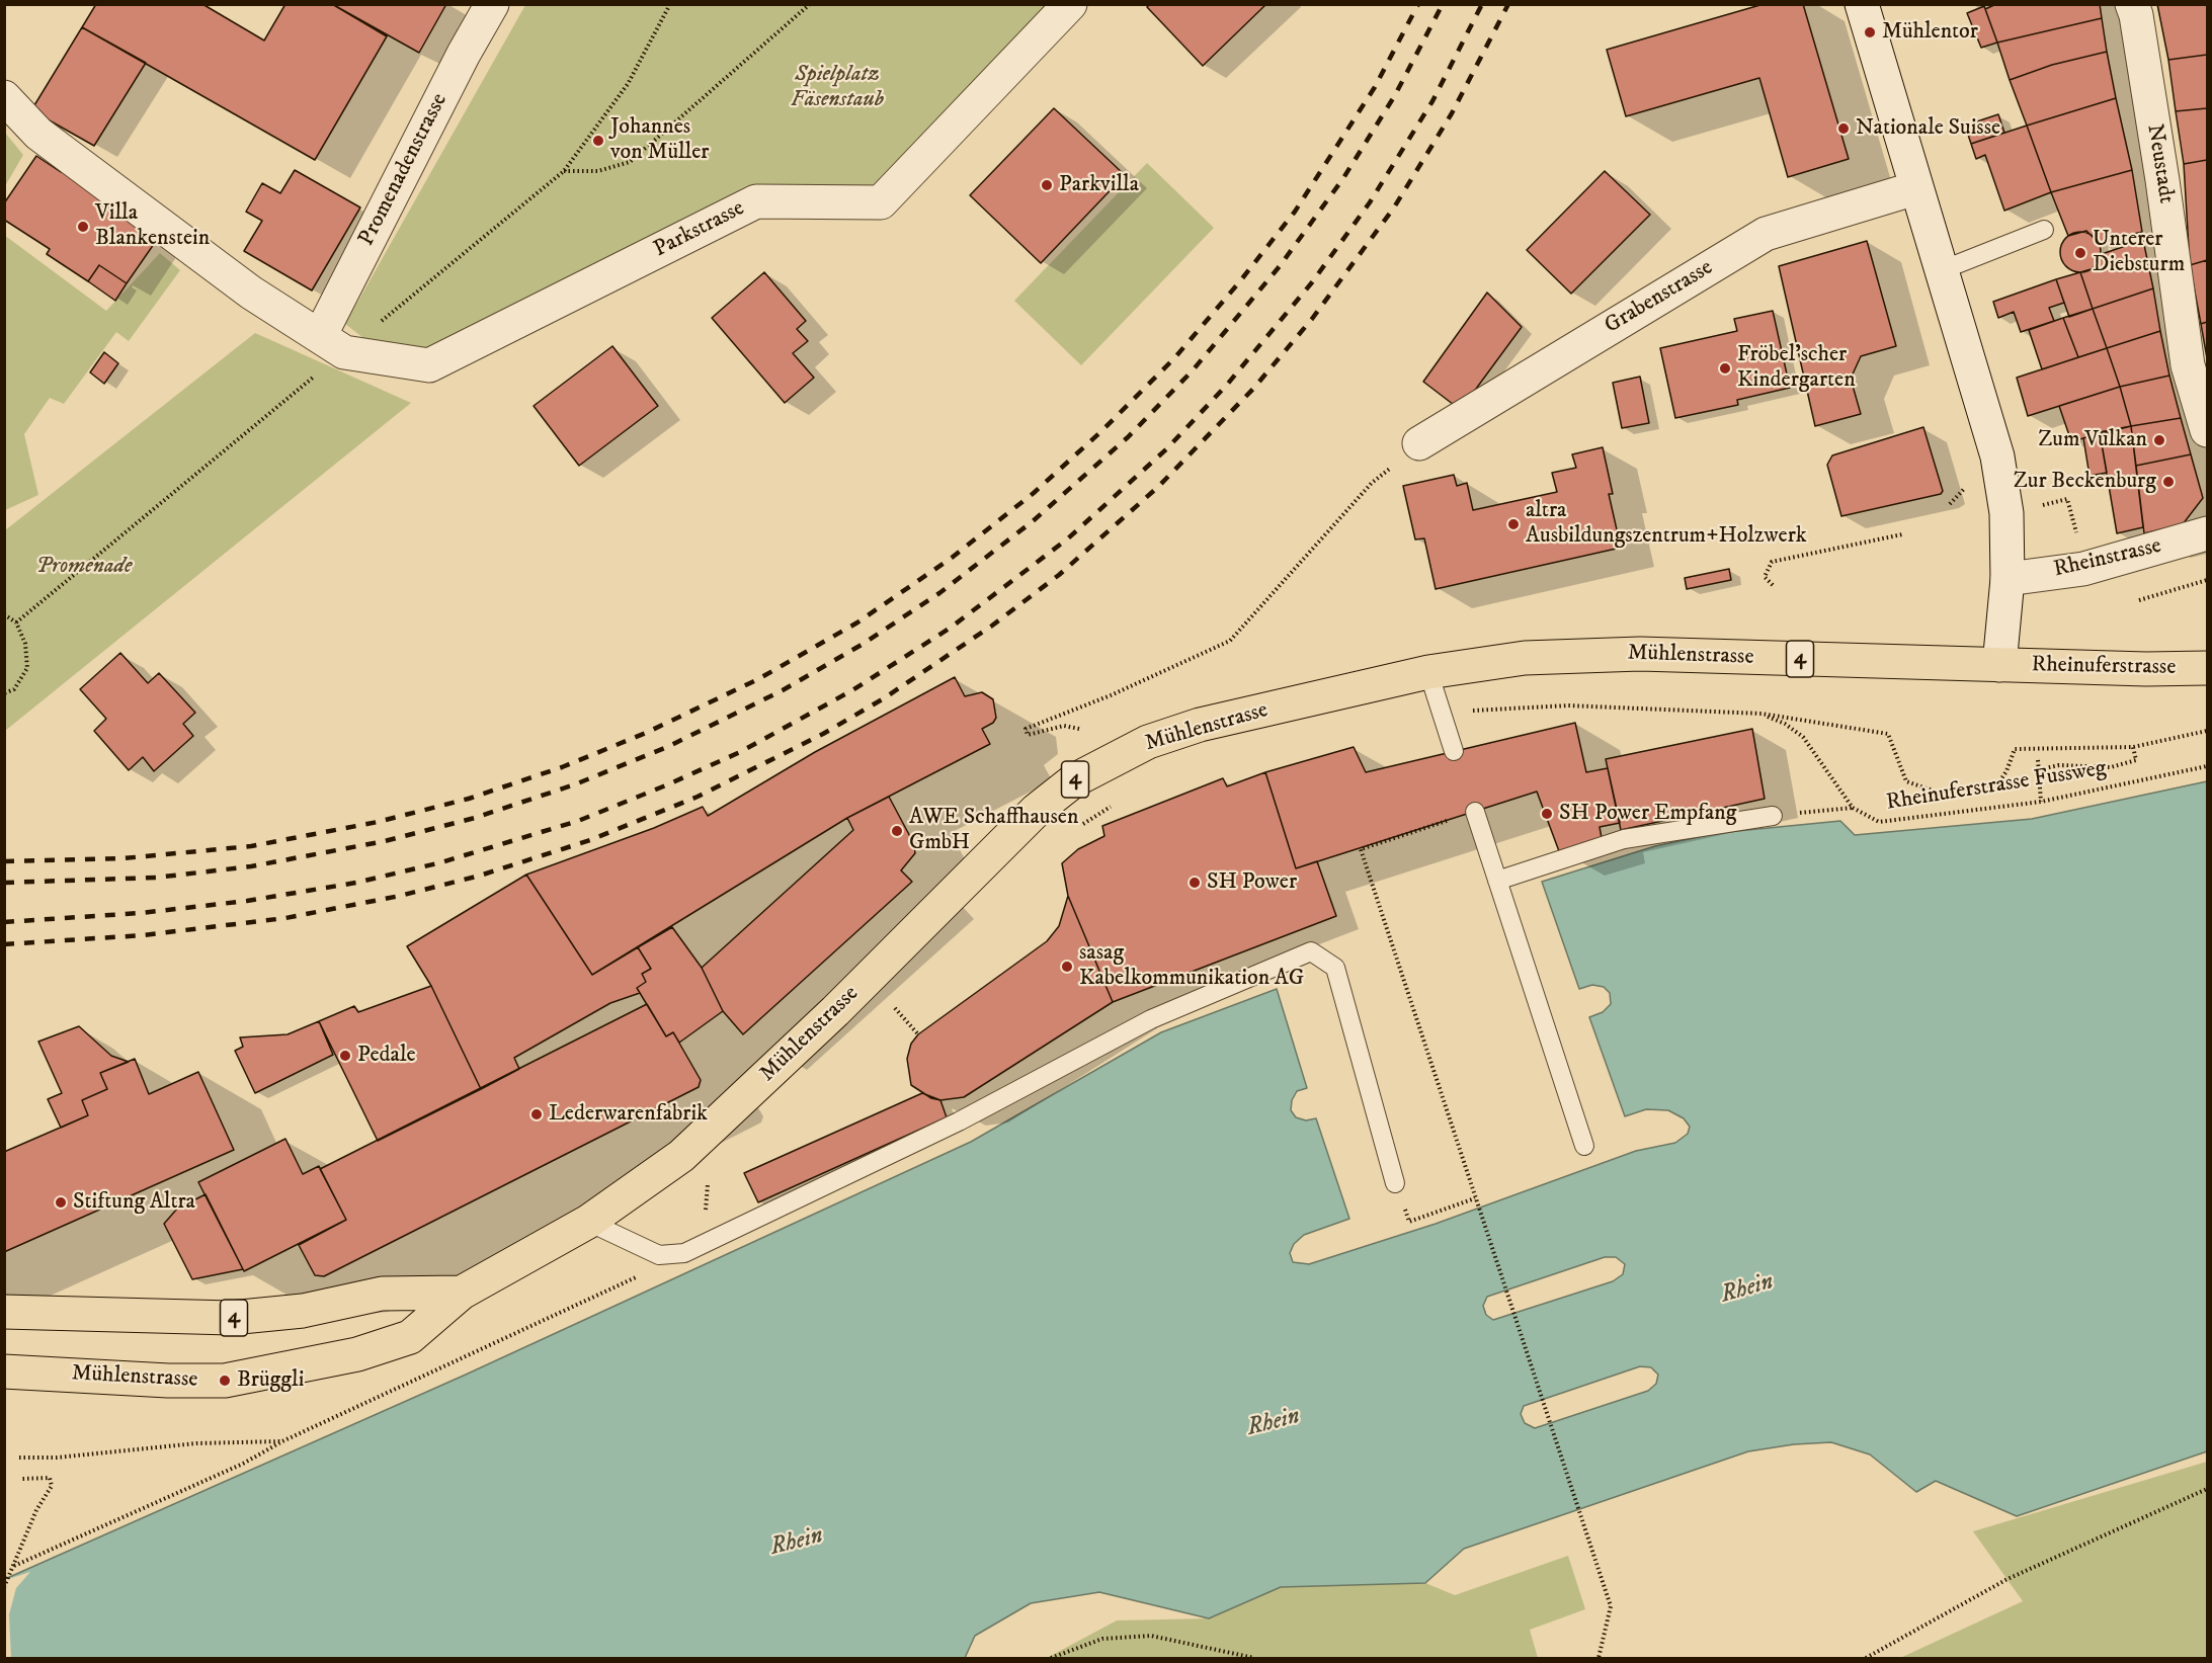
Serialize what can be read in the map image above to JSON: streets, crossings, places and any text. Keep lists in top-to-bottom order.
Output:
{
  "streets": {
    "main road": ["Mühlenstrasse", "4", "Rheinuferstrasse"],
    "street": [
      "Neustadt",
      "Promenadenstrasse",
      "Parkstrasse",
      "Grabenstrasse",
      "Rheinstrasse"
    ],
    "path": ["Rheinuferstrasse Fussweg"]
  },
  "crossings": [
    ["Promenadenstrasse", "Parkstrasse"],
    ["Mühlenstrasse", "Rheinuferstrasse"]
  ],
  "water": ["Rhein"],
  "parks": ["Spielplatz Fäsenstaub", "Promenade"],
  "places": [
    "Mühlentor",
    "Nationale Suisse",
    "Johannes von Müller",
    "Parkvilla",
    "Villa Blankenstein",
    "Unterer Diebsturm",
    "Fröbel’scher Kindergarten",
    "Zum Vulkan",
    "Zur Beckenburg",
    "altra Ausbildungszentrum+Holzwerk",
    "SH Power Empfang",
    "AWE Schaffhausen GmbH",
    "SH Power",
    "sasag Kabelkommunikation AG",
    "Pedale",
    "Lederwarenfabrik",
    "Stiftung Altra",
    "Brüggli"
  ]
}
